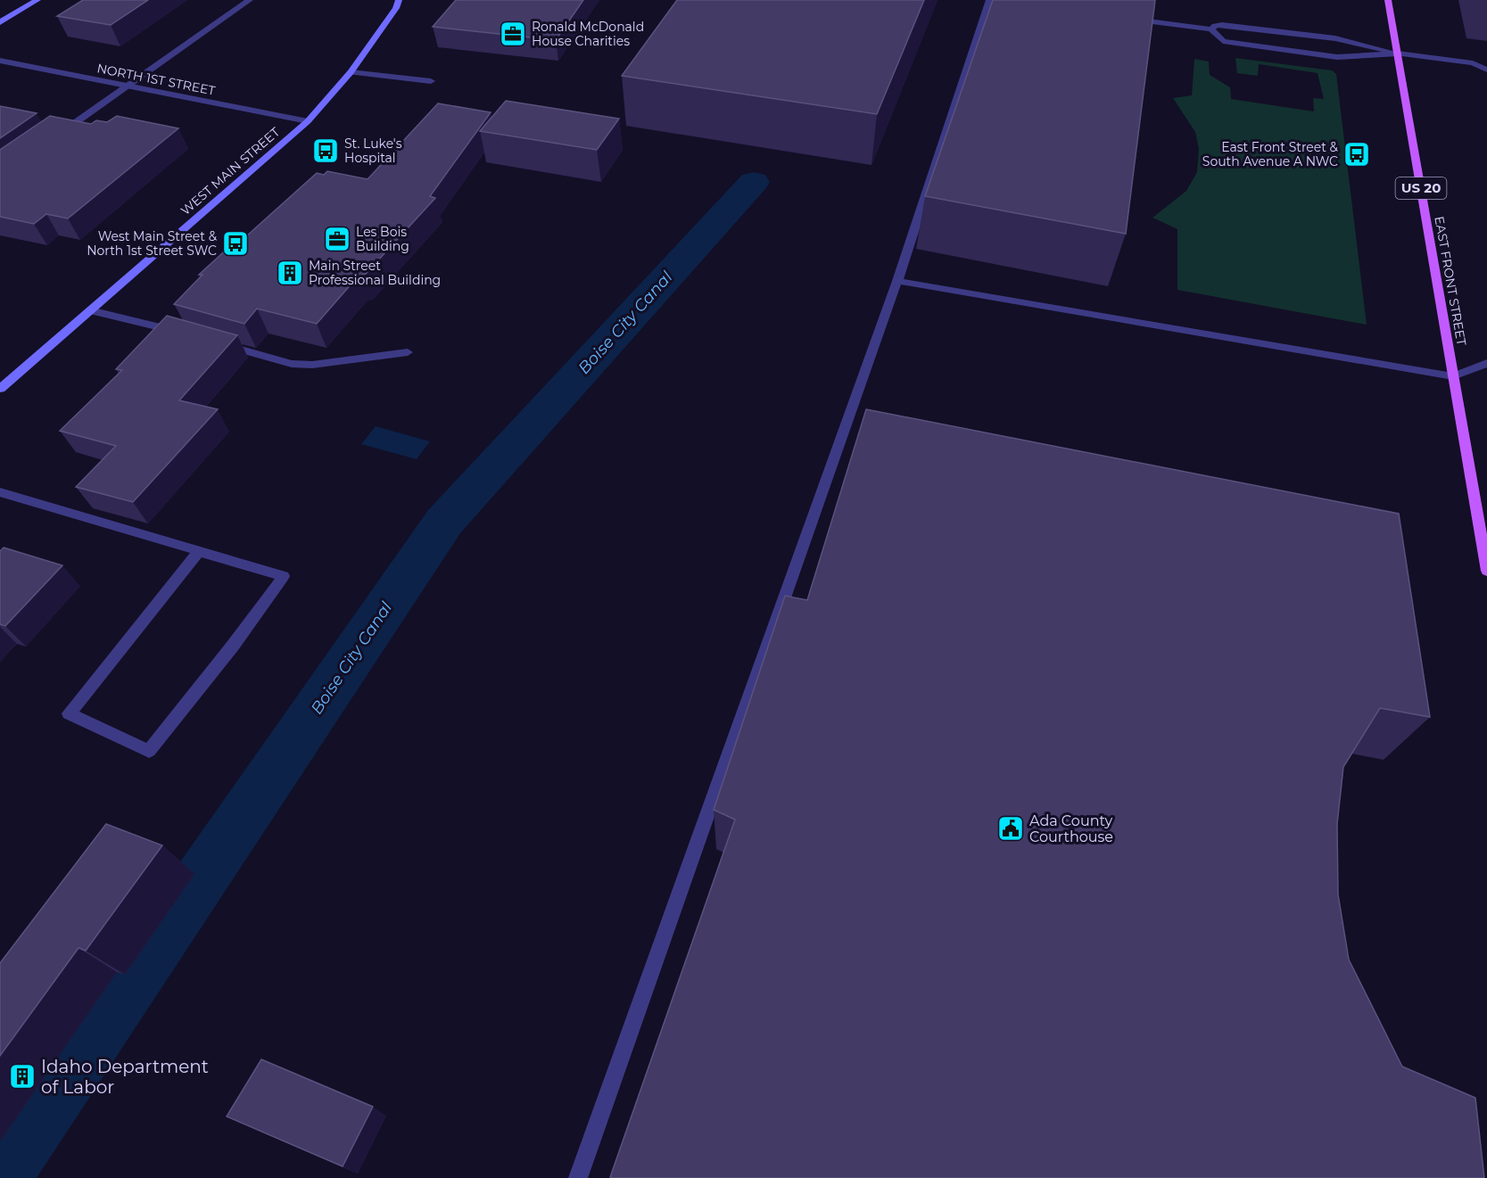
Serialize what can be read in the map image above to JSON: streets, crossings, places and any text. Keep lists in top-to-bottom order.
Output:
{
  "streets": {
    "main road": ["WEST MAIN STREET", "US 20", "EAST FRONT STREET"],
    "street": ["NORTH 1ST STREET"]
  },
  "crossings": [
    ["NORTH 1ST STREET", "WEST MAIN STREET"],
    ["US 20", "EAST FRONT STREET"]
  ],
  "water": ["Boise City Canal"],
  "places": {
    "office": ["Ronald McDonald House Charities", "Les Bois Building"],
    "bus stop": ["St. Luke's Hospital", "East Front Street & South Avenue A NWC", "West Main Street & North 1st Street SWC"],
    "building": ["Main Street Professional Building", "Idaho Department of Labor"],
    "public building": ["Ada County Courthouse"]
  }
}
